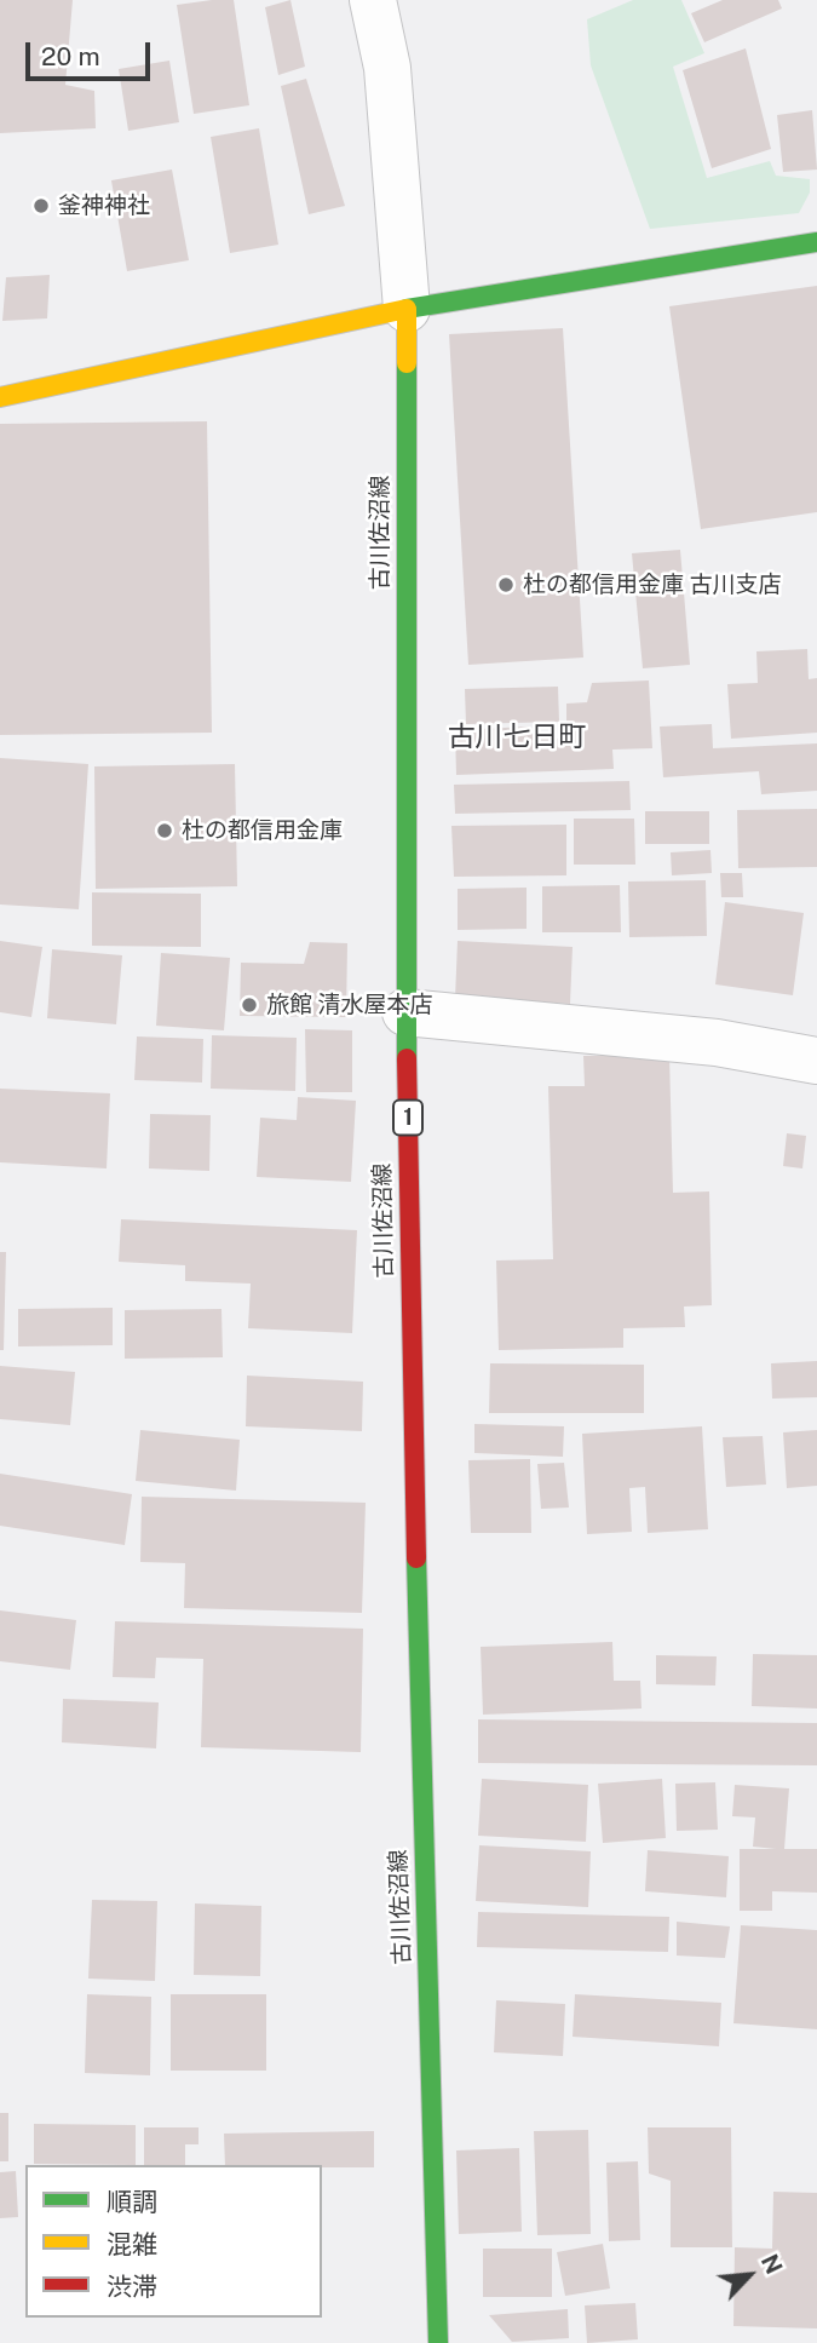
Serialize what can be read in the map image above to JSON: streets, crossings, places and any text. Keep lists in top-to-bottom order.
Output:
{
  "streets": {
    "main road": ["古川佐沼線", "1"]
  },
  "districts": ["古川七日町"],
  "places": [
    "釜神神社",
    "杜の都信用金庫 古川支店",
    "杜の都信用金庫",
    "旅館 清水屋本店"
  ],
  "legend": ["順調", "混雑", "渋滞"],
  "scale_bar": "20 m",
  "north": "top right"
}
